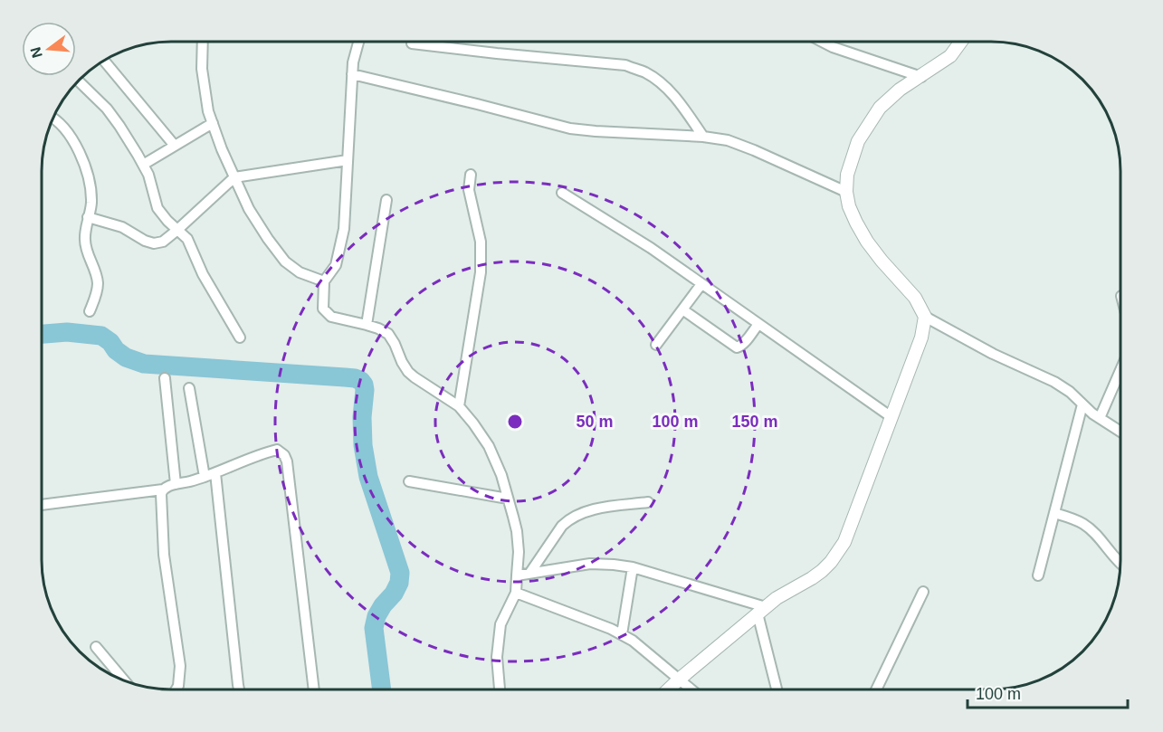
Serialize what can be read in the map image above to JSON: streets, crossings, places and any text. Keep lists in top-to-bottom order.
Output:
{
  "scale_bar": "100 m",
  "north": "left",
  "rings": ["50 m", "100 m", "150 m"]
}
